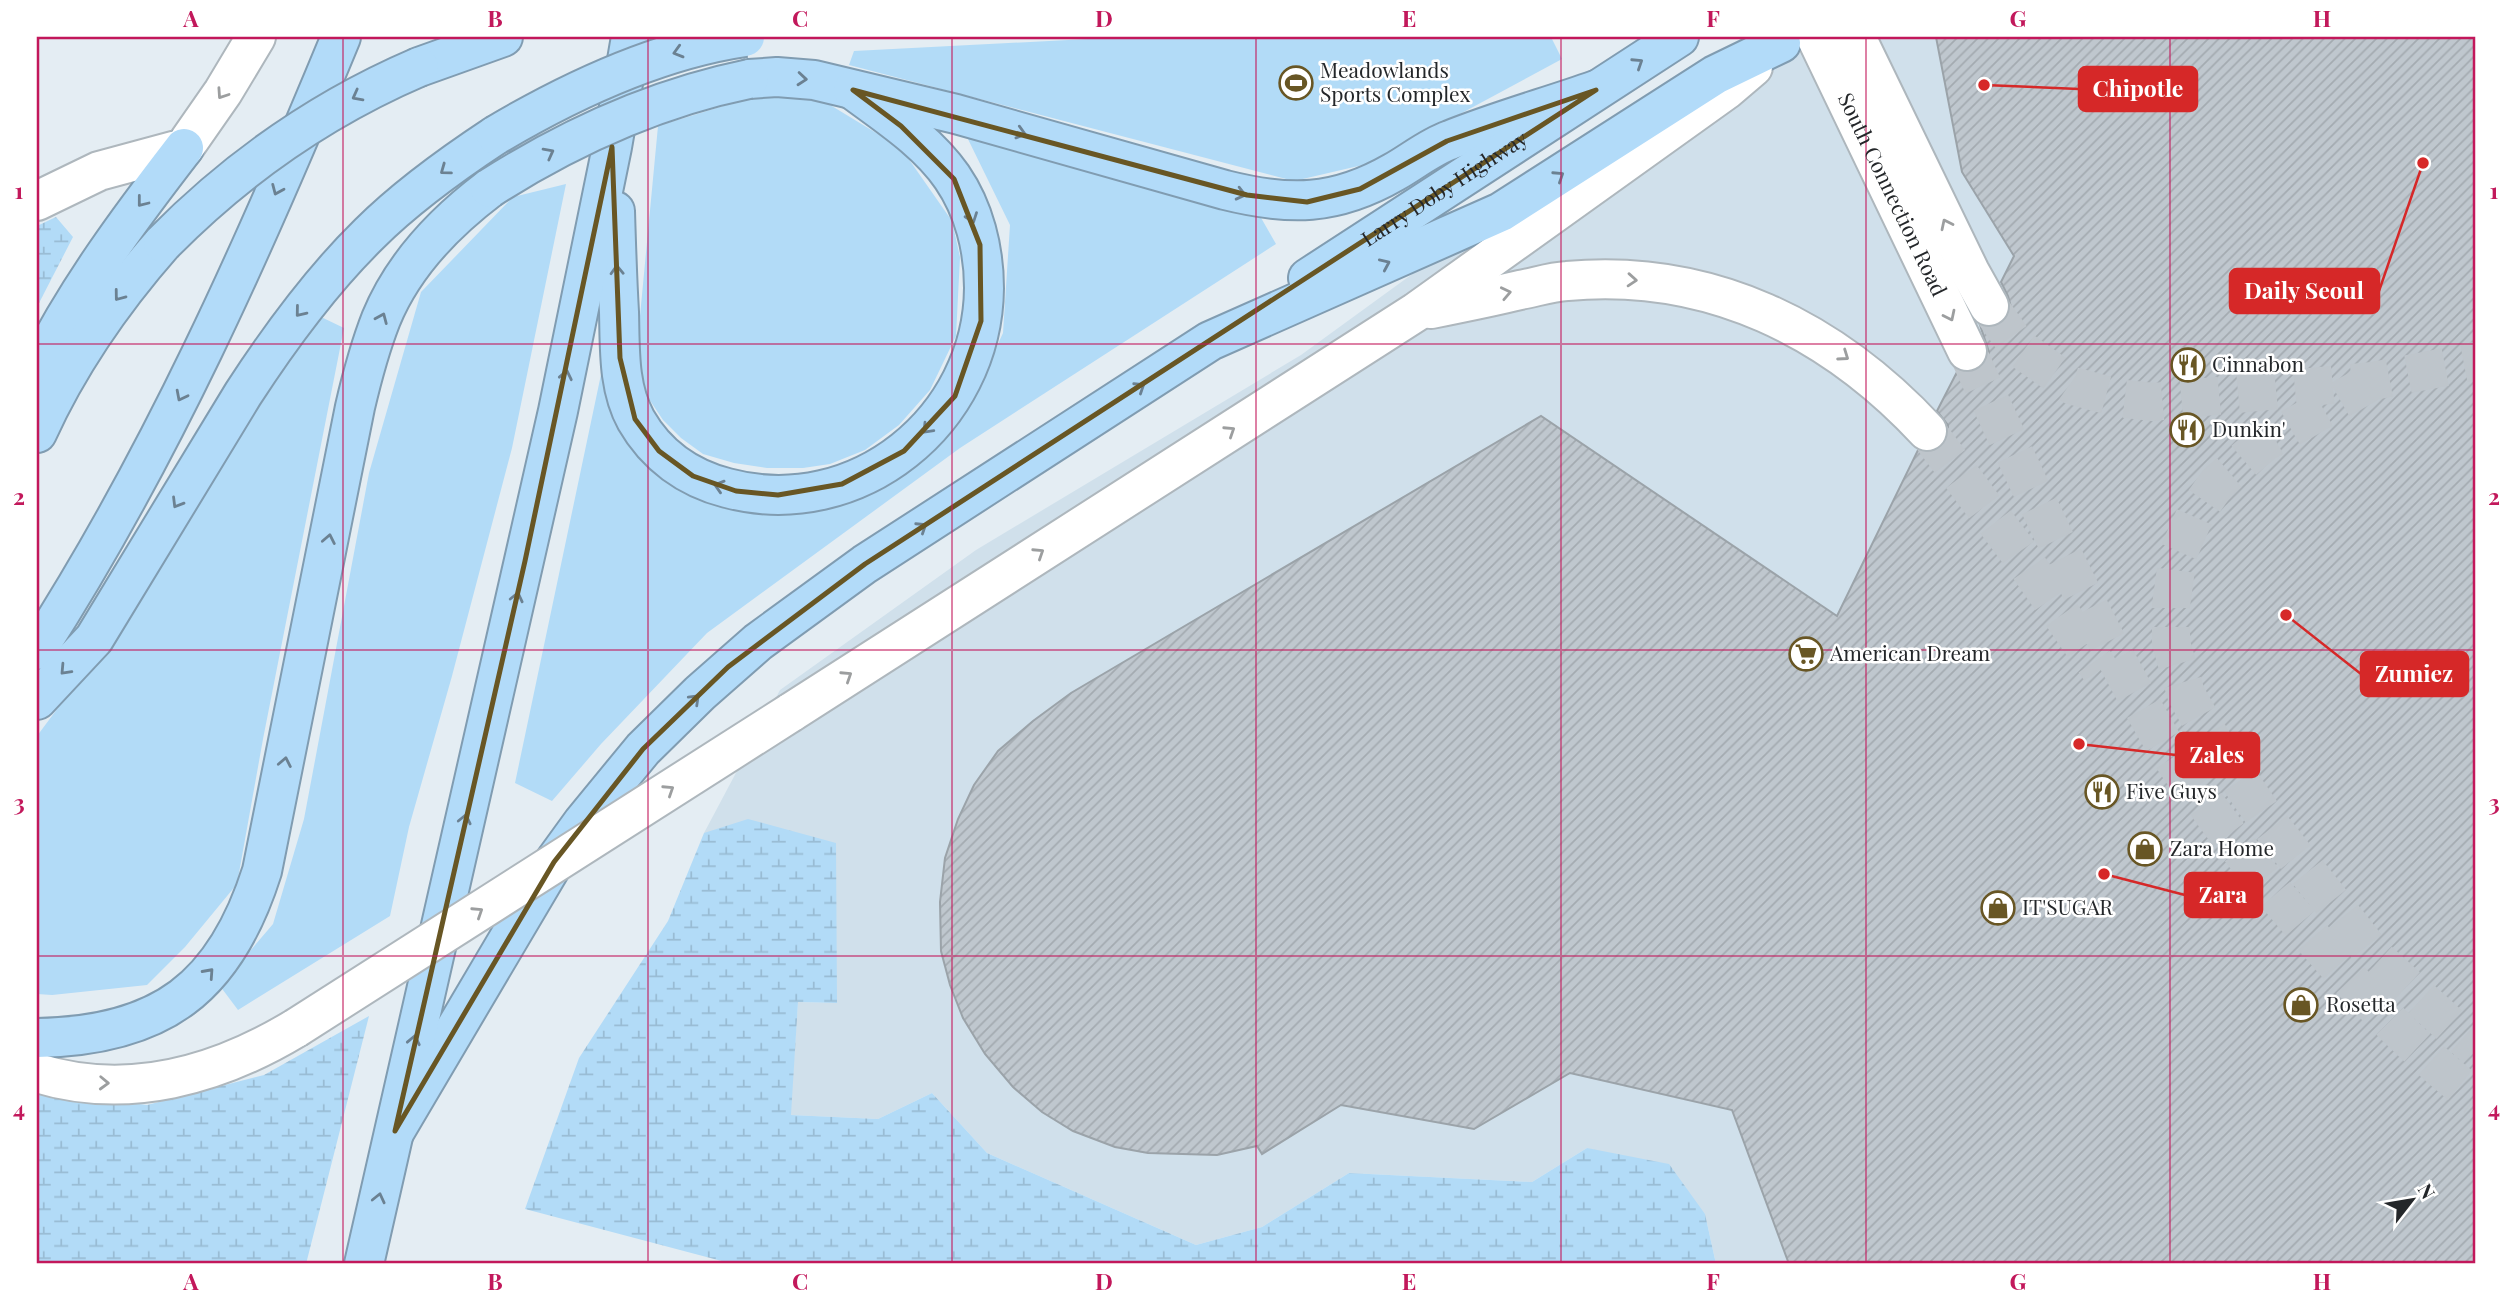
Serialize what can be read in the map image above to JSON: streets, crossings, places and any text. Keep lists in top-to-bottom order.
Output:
{
  "streets": {
    "highway": ["Larry Doby Highway"],
    "street": ["South Connection Road"]
  },
  "places": {
    "sports": ["Meadowlands Sports Complex"],
    "other": [
      "Chipotle",
      "Daily Seoul",
      "Zumiez",
      "Zales",
      "Zara"
    ],
    "restaurant": ["Cinnabon", "Dunkin'", "Five Guys"],
    "supermarket": ["American Dream"],
    "shop": ["Zara Home", "IT'SUGAR", "Rosetta"]
  },
  "north": "top right",
  "grid": {
    "columns": [
      "A",
      "B",
      "C",
      "D",
      "E",
      "F",
      "G",
      "H"
    ],
    "rows": [
      "1",
      "2",
      "3",
      "4"
    ]
  }
}
